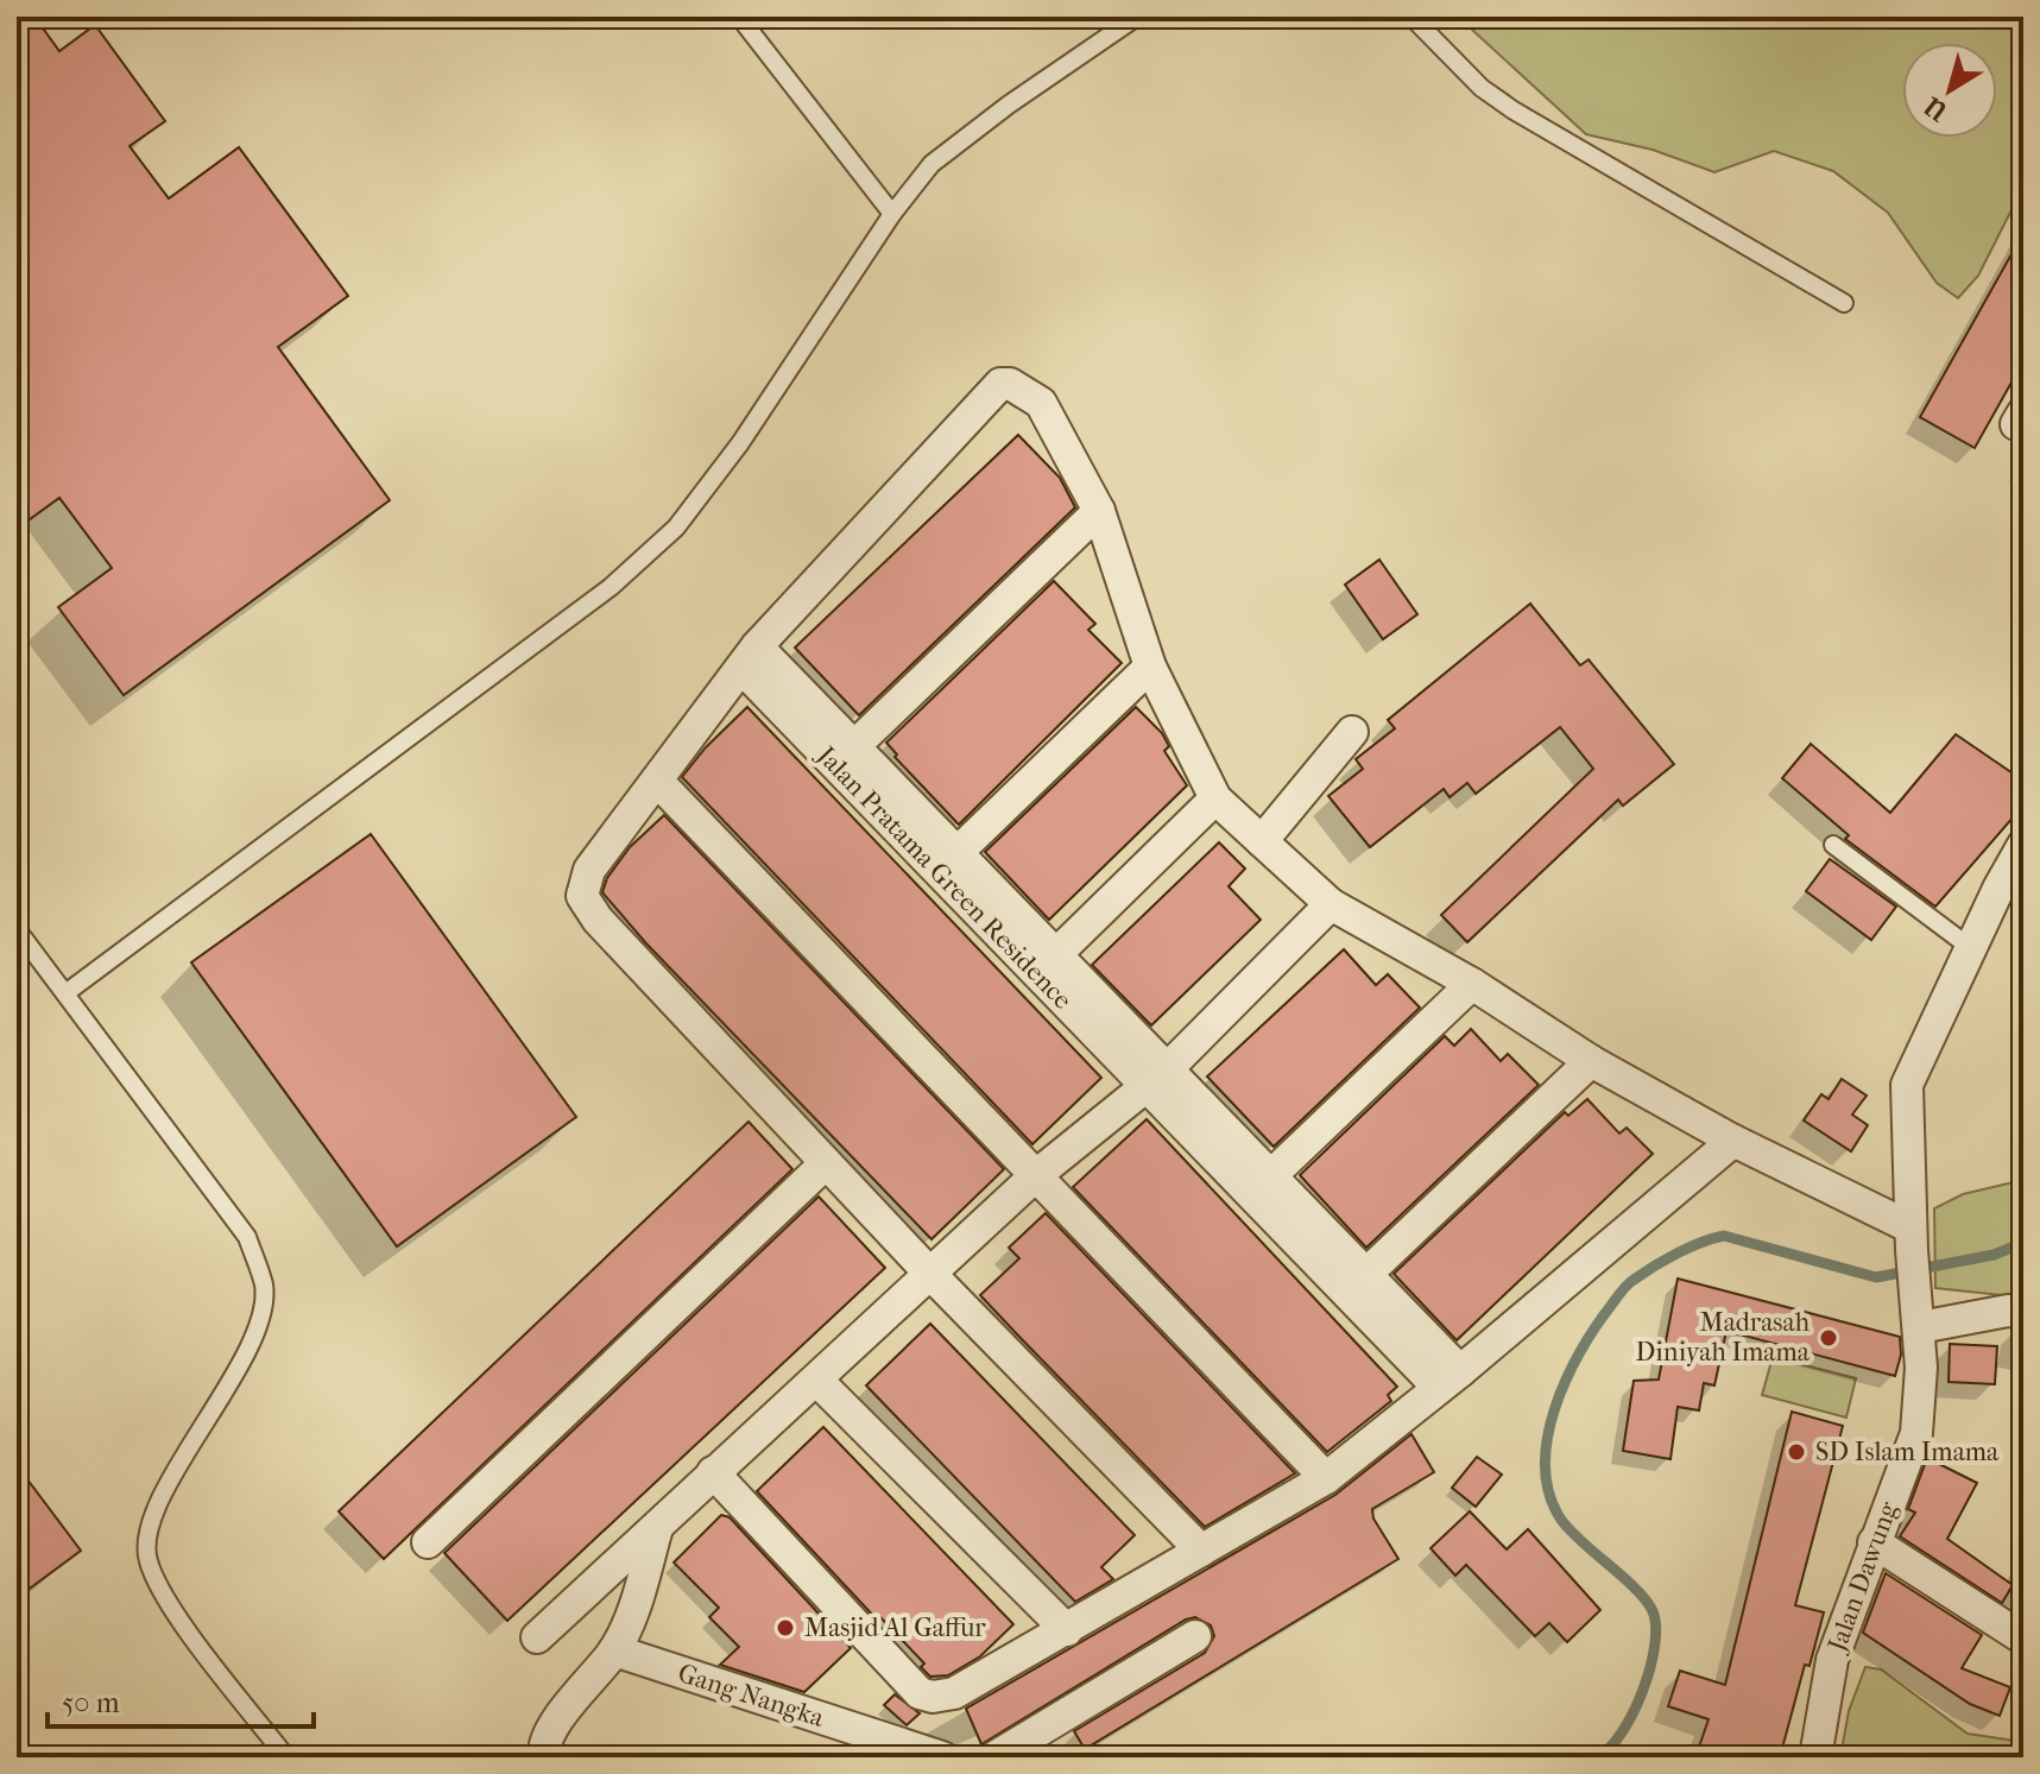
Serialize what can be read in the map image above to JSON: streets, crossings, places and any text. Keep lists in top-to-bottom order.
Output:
{
  "streets": {
    "street": ["Jalan Pratama Green Residence", "Jalan Dawung", "Gang Nangka"]
  },
  "places": ["Madrasah Diniyah Imama", "SD Islam Imama", "Masjid Al Gaffur"],
  "scale_bar": "50 m",
  "north": "bottom left"
}
